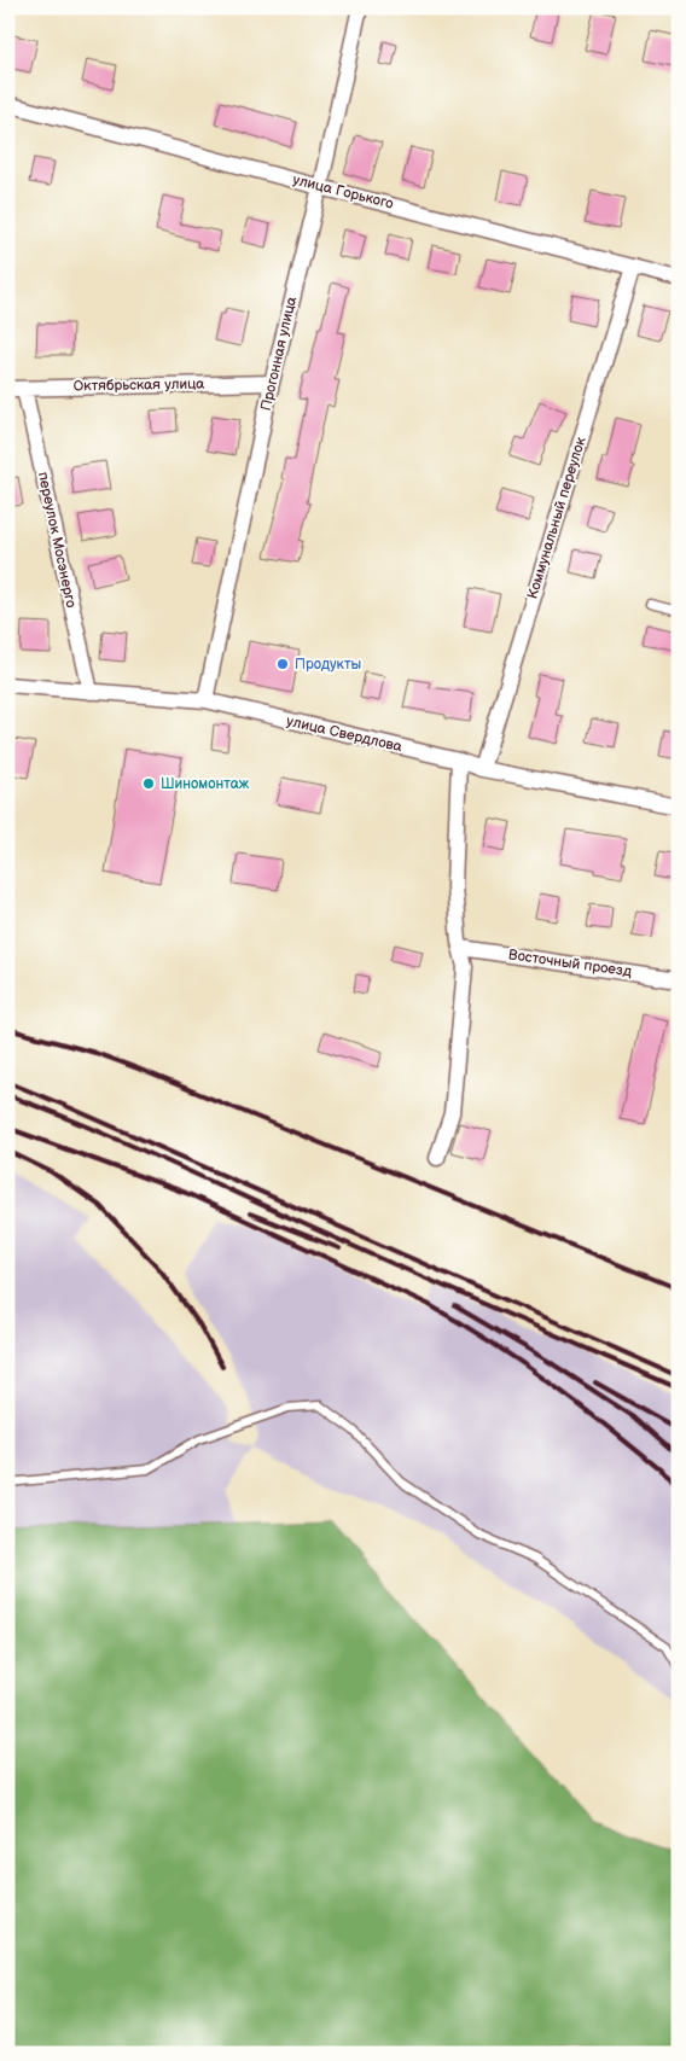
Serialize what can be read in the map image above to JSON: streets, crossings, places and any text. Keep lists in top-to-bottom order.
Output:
{
  "streets": {
    "street": [
      "улица Горького",
      "Прогонная улица",
      "Октябрьская улица",
      "Коммунальный переулок",
      "переулок Мосэнерго",
      "улица Свердлова",
      "Восточный проезд"
    ]
  },
  "crossings": [
    ["улица Горького", "Прогонная улица"],
    ["улица Горького", "Коммунальный переулок"],
    ["Прогонная улица", "Октябрьская улица"],
    ["Прогонная улица", "улица Свердлова"],
    ["Октябрьская улица", "переулок Мосэнерго"],
    ["Коммунальный переулок", "улица Свердлова"],
    ["переулок Мосэнерго", "улица Свердлова"]
  ],
  "places": ["Продукты", "Шиномонтаж"]
}
